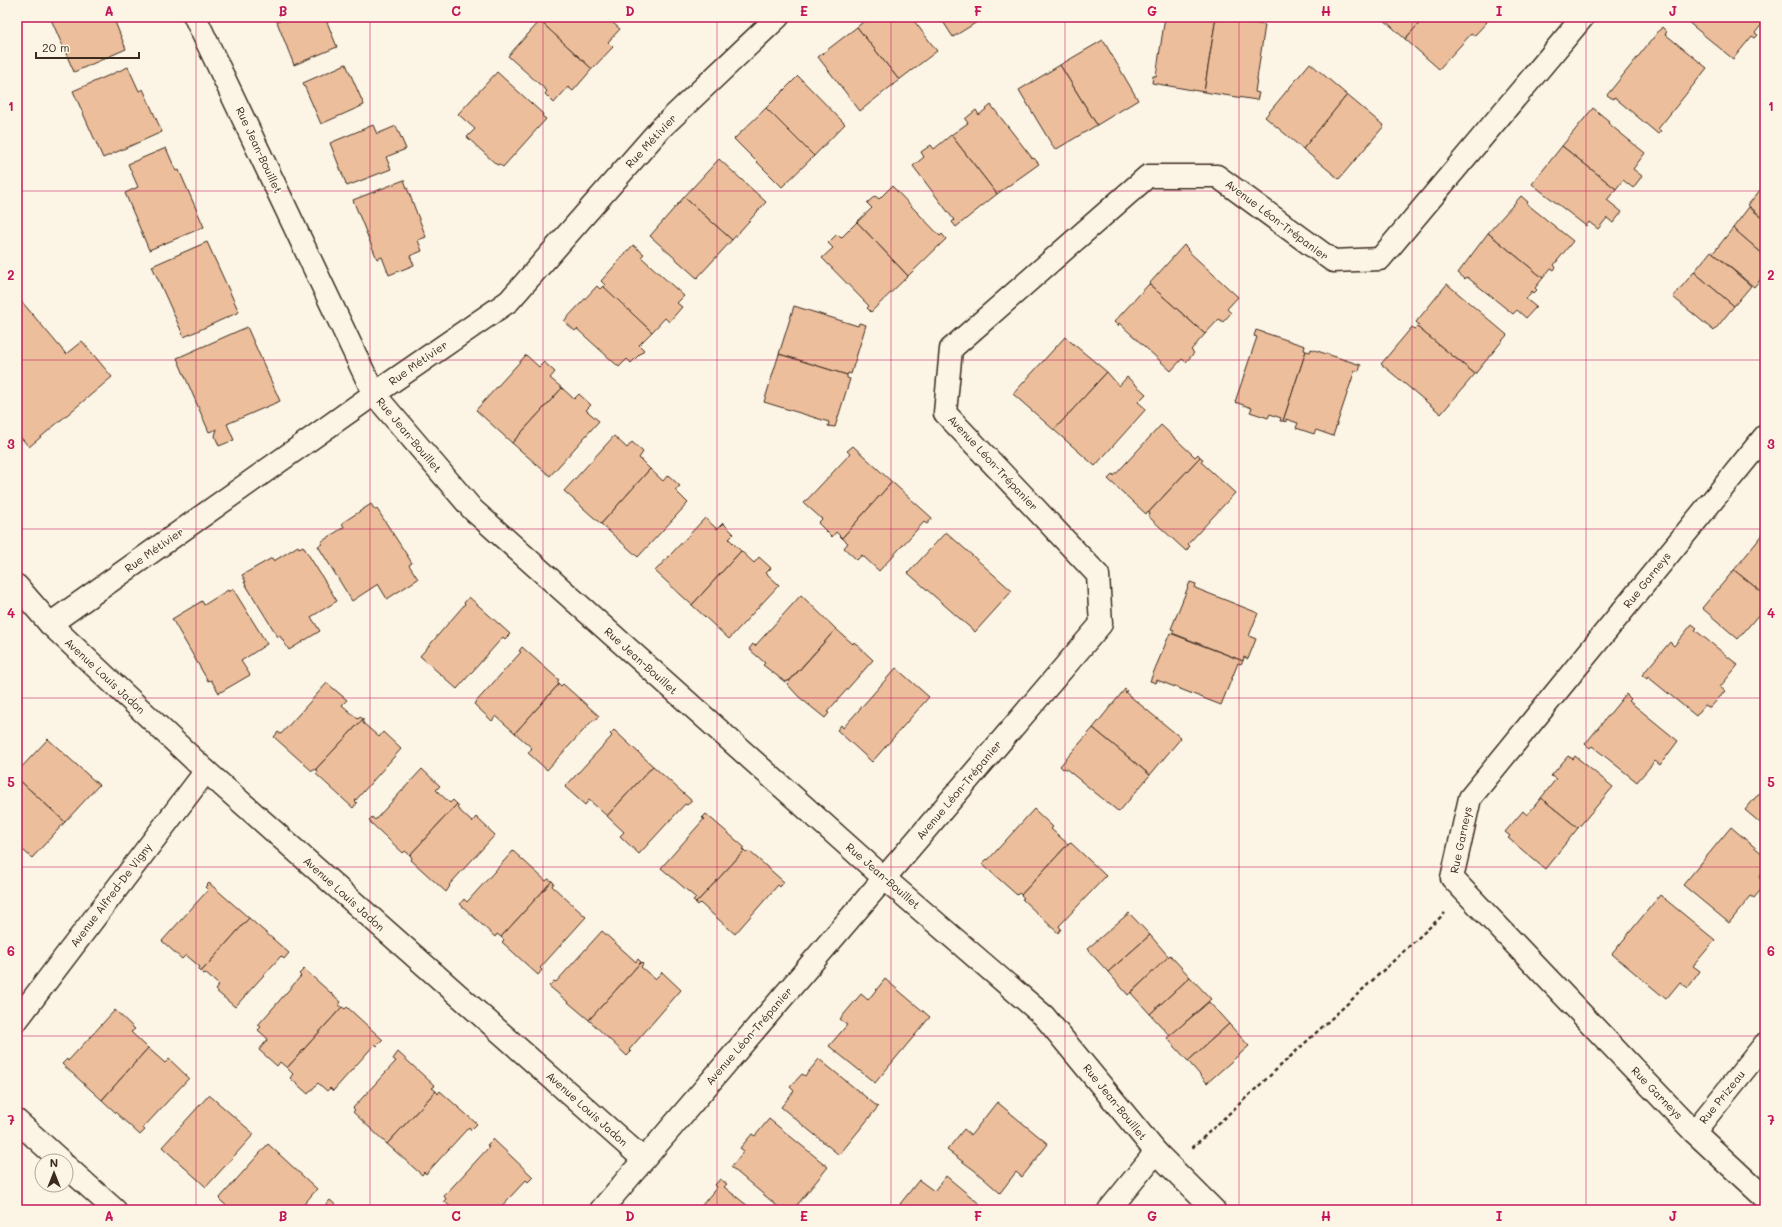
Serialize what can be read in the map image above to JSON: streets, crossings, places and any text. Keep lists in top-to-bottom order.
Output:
{
  "streets": {
    "street": [
      "Rue Métivier",
      "Rue Jean-Bouillet",
      "Avenue Léon-Trépanier",
      "Rue Garneys",
      "Avenue Louis Jadon",
      "Avenue Alfred-De Vigny",
      "Rue Prizeau"
    ]
  },
  "crossings": [
    ["Rue Métivier", "Rue Jean-Bouillet"],
    ["Rue Métivier", "Avenue Louis Jadon"],
    ["Rue Jean-Bouillet", "Avenue Léon-Trépanier"],
    ["Avenue Léon-Trépanier", "Avenue Louis Jadon"],
    ["Rue Garneys", "Rue Prizeau"],
    ["Avenue Louis Jadon", "Avenue Alfred-De Vigny"]
  ],
  "scale_bar": "20 m",
  "north": "top",
  "grid": {
    "columns": [
      "A",
      "B",
      "C",
      "D",
      "E",
      "F",
      "G",
      "H",
      "I",
      "J"
    ],
    "rows": [
      "1",
      "2",
      "3",
      "4",
      "5",
      "6",
      "7"
    ]
  }
}
